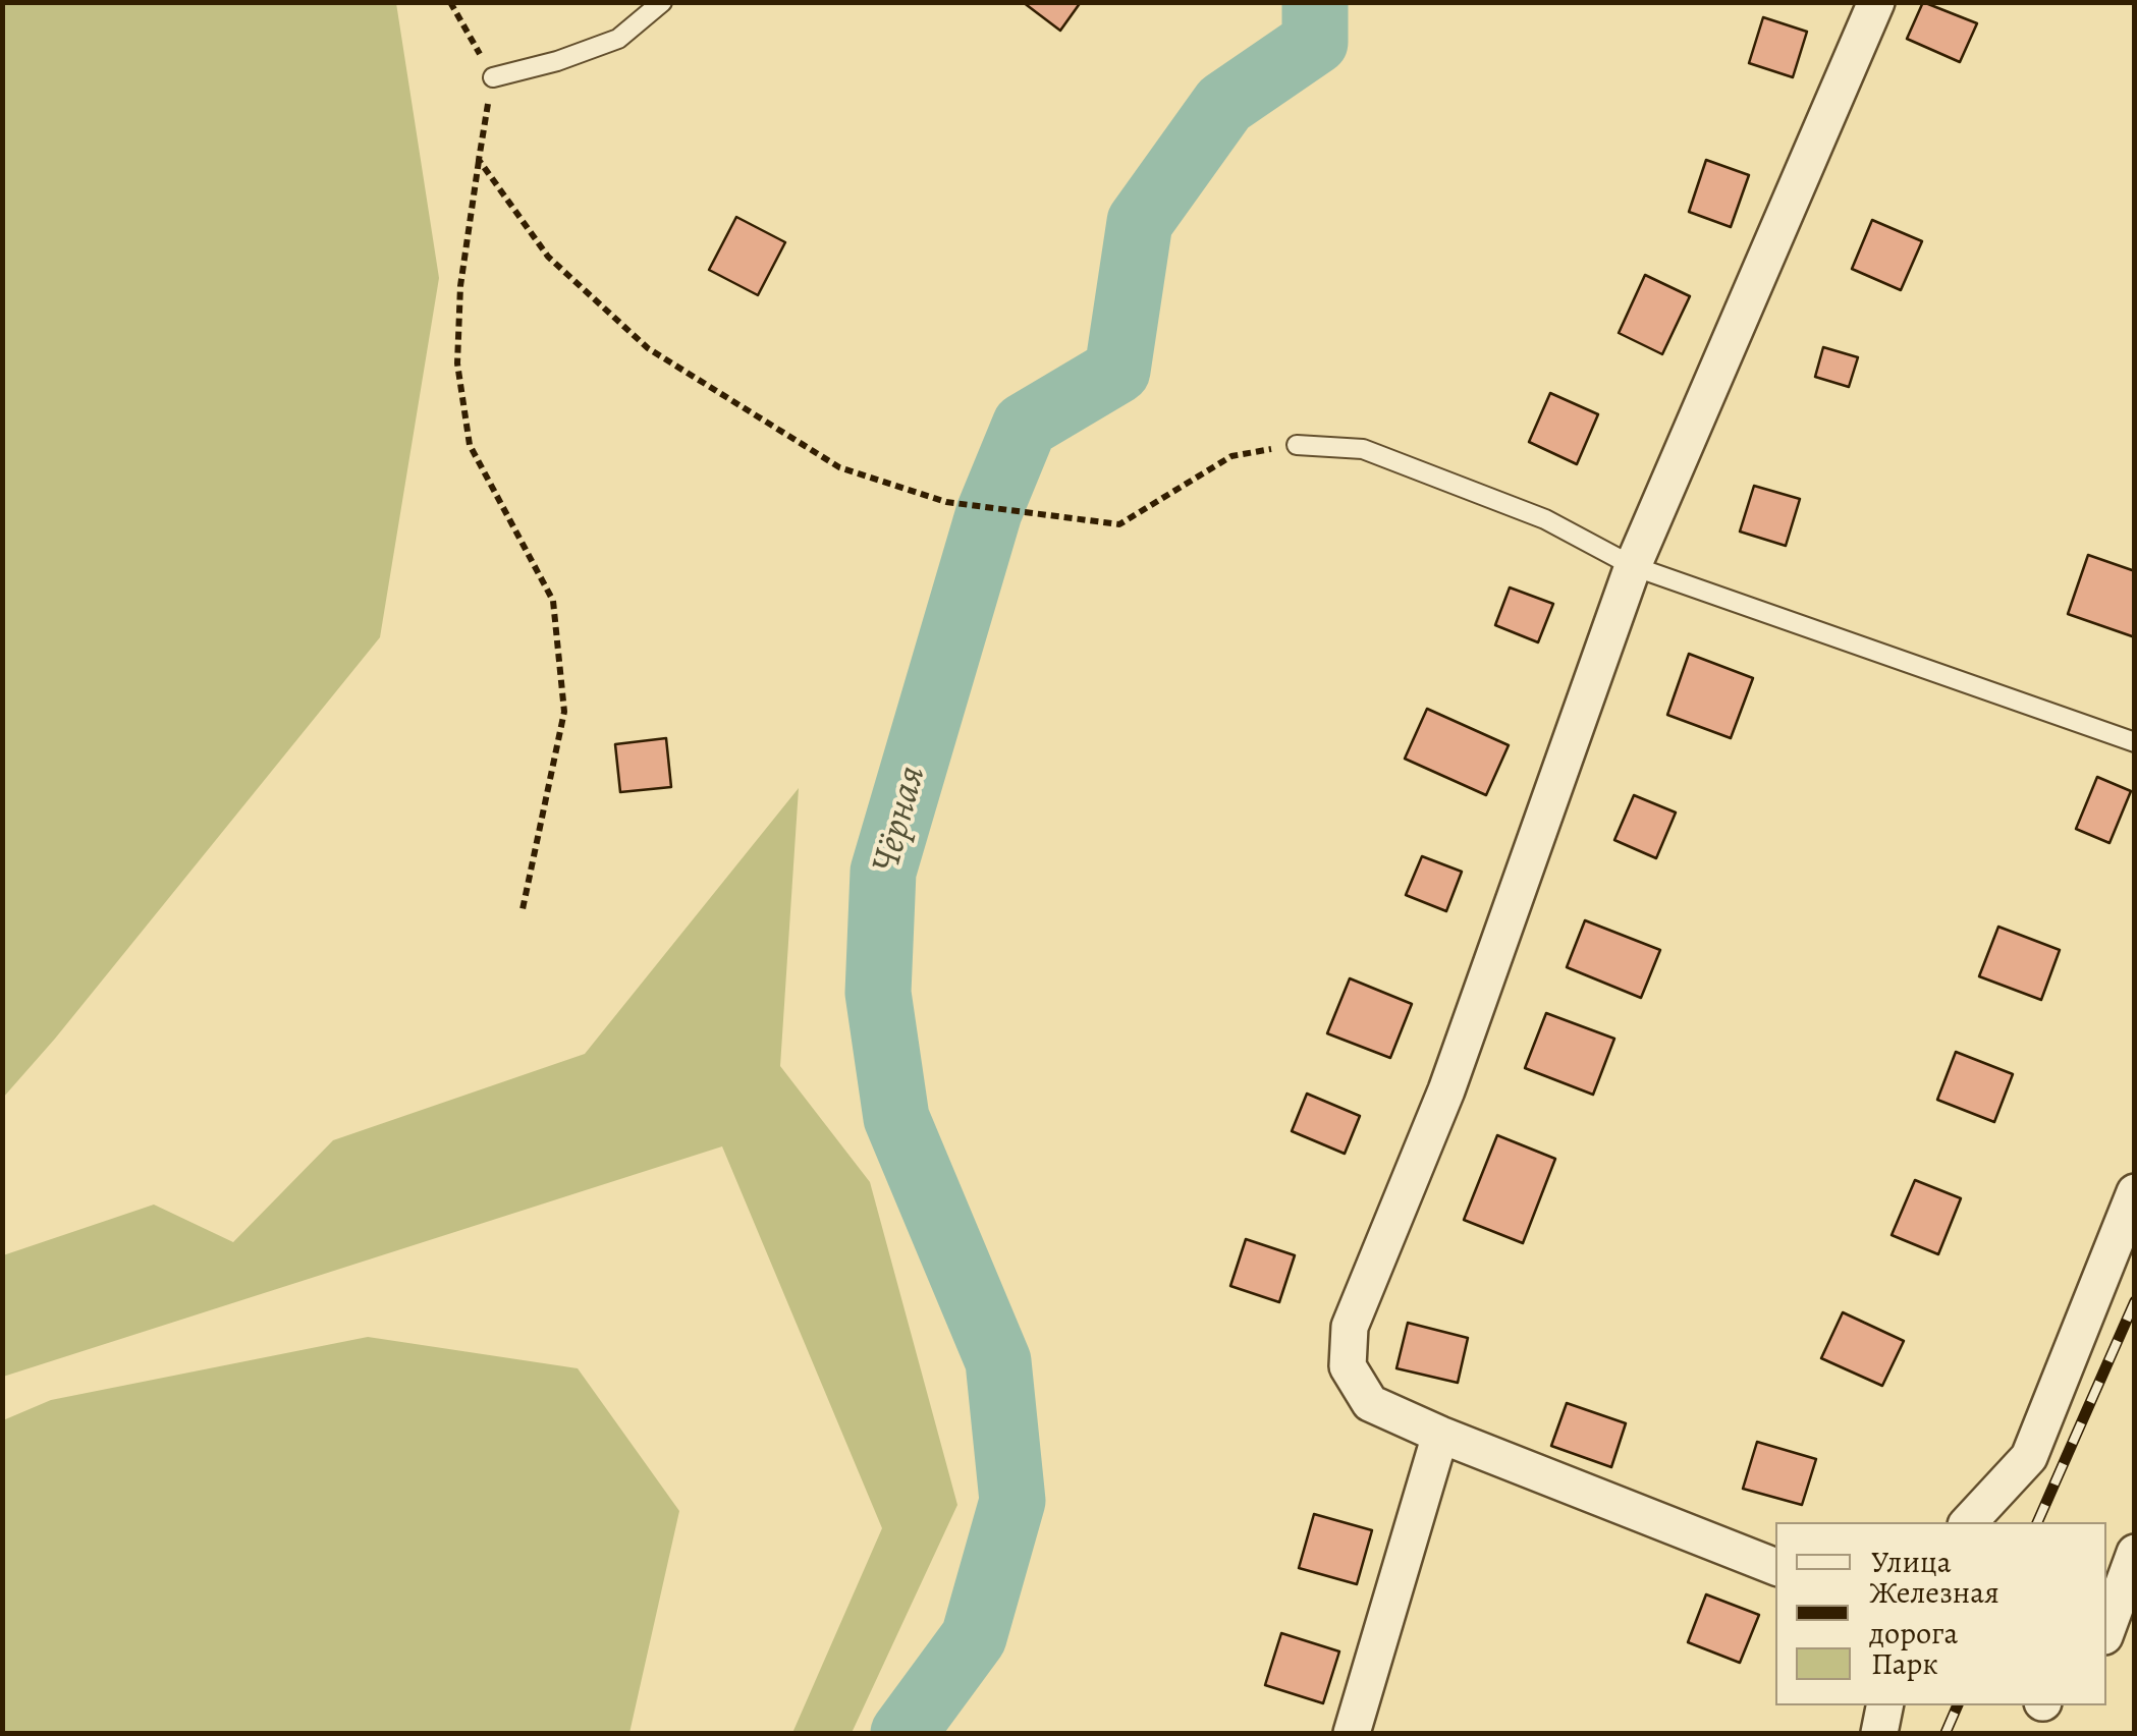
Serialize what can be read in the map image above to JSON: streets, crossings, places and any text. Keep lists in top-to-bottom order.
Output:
{
  "water": ["Чёрная"],
  "legend": ["Улица", "Железная дорога", "Парк"]
}
